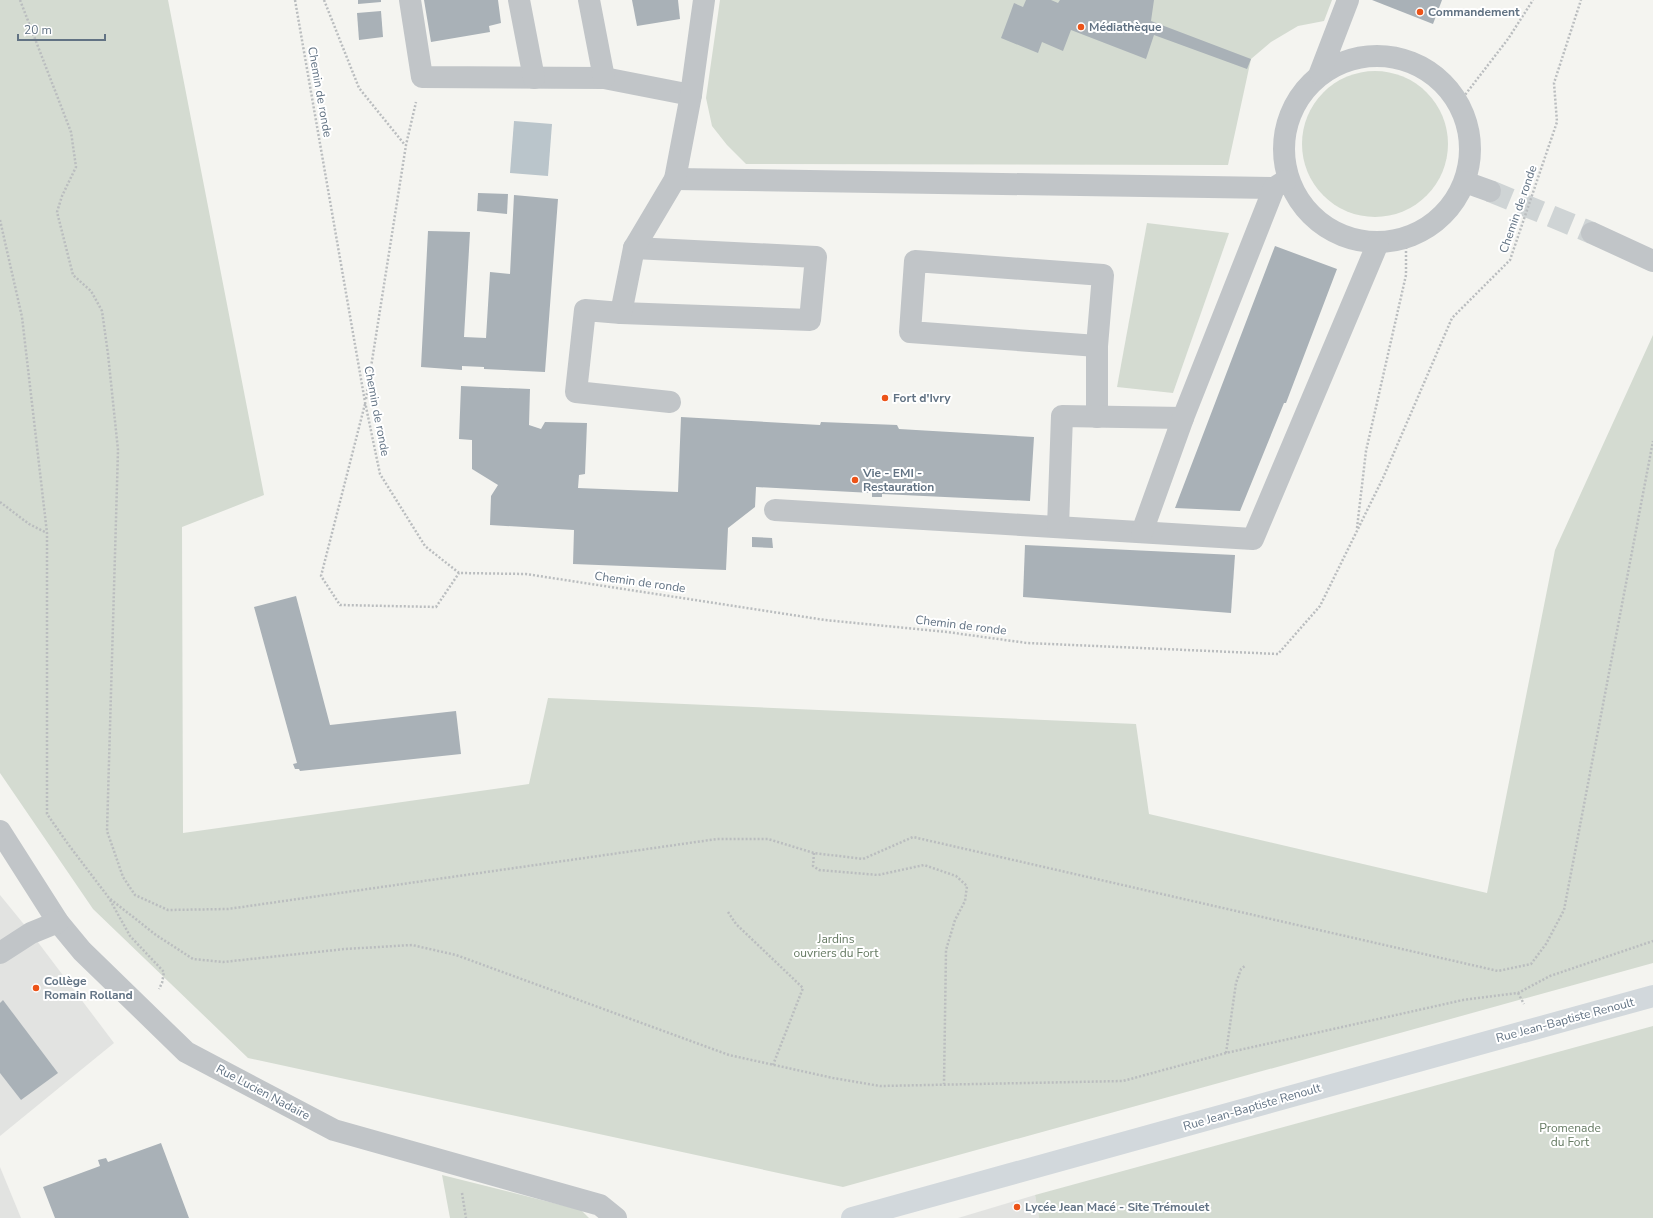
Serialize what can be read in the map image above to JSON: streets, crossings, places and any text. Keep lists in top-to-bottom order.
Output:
{
  "streets": {
    "main road": ["Rue Jean-Baptiste Renoult"],
    "street": ["Rue Lucien Nadaire"],
    "path": ["Chemin de ronde"]
  },
  "parks": ["Jardins ouvriers du Fort", "Promenade du Fort"],
  "places": [
    "Commandement",
    "Médiathèque",
    "Fort d'Ivry",
    "Vie - EMI - Restauration",
    "Collège Romain Rolland",
    "Lycée Jean Macé - Site Trémoulet"
  ],
  "scale_bar": "20 m"
}
